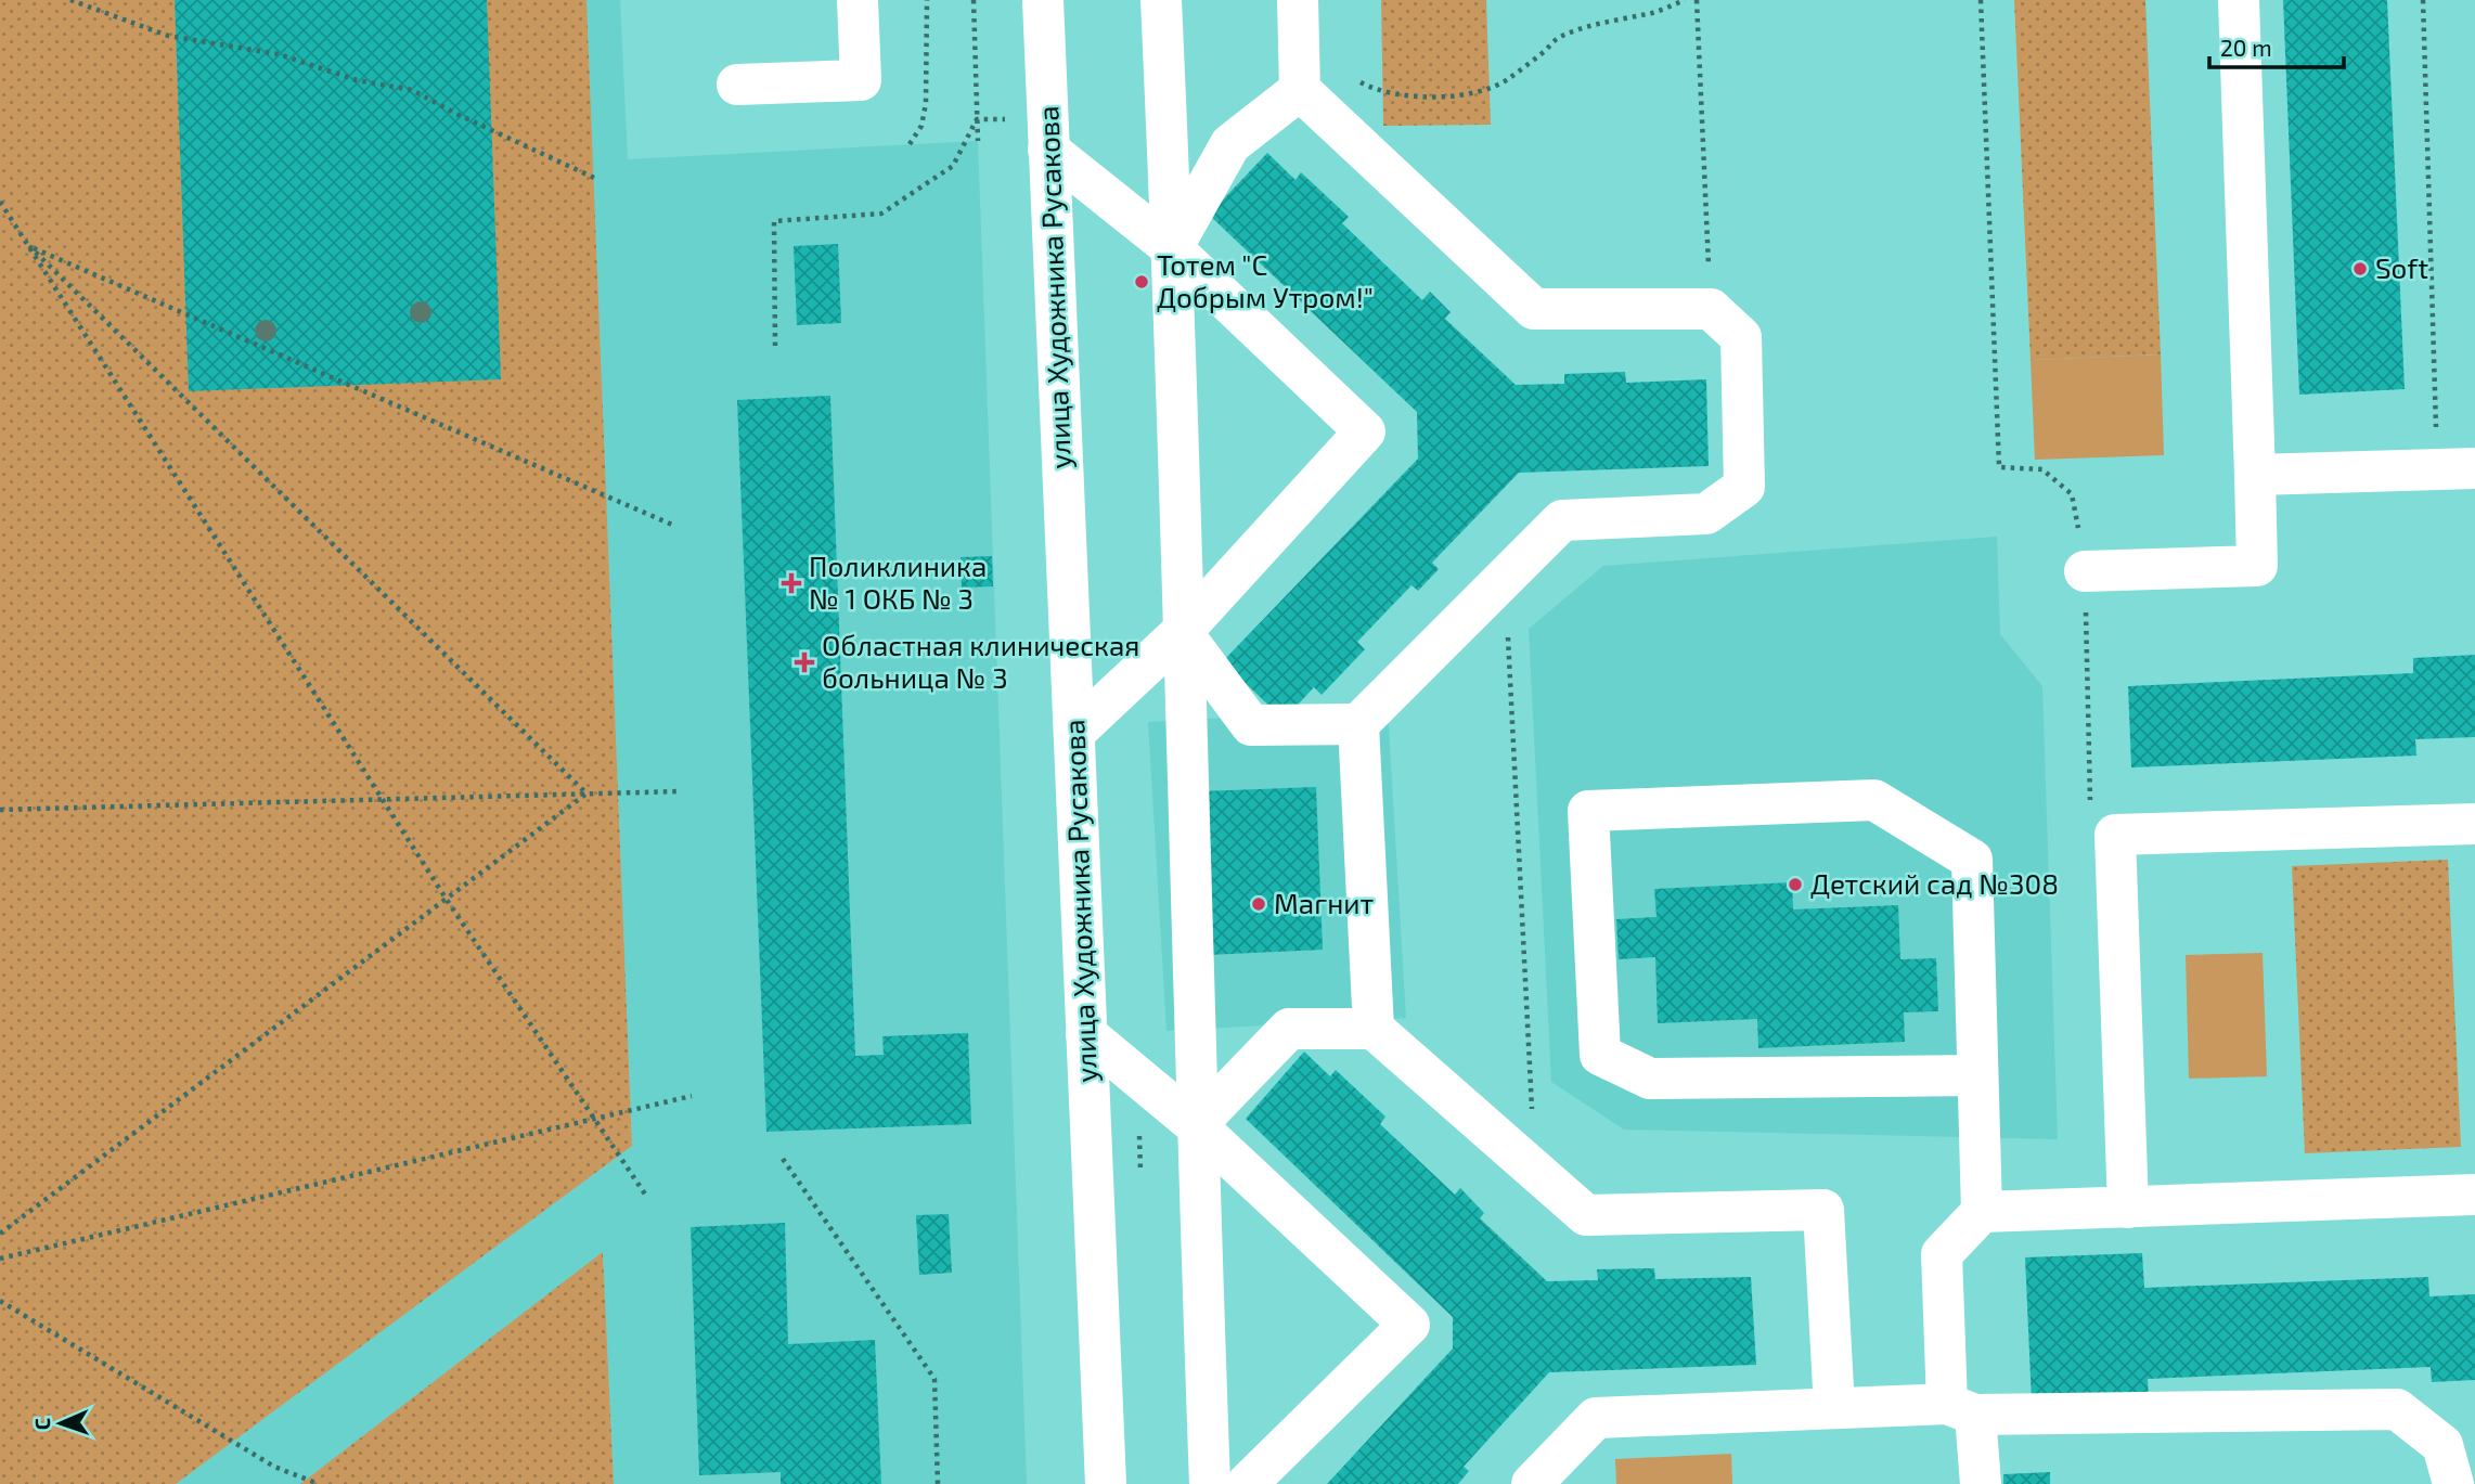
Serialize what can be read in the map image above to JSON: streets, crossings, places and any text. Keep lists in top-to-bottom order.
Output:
{
  "streets": {
    "street": ["улица Художника Русакова"]
  },
  "places": {
    "other": [
      "Soft",
      "Тотем \"С Добрым Утром!\"",
      "Детский сад №308",
      "Магнит"
    ],
    "health": ["Поликлиника № 1 ОКБ № 3", "Областная клиническая больница № 3"]
  },
  "scale_bar": "20 m",
  "north": "left"
}
